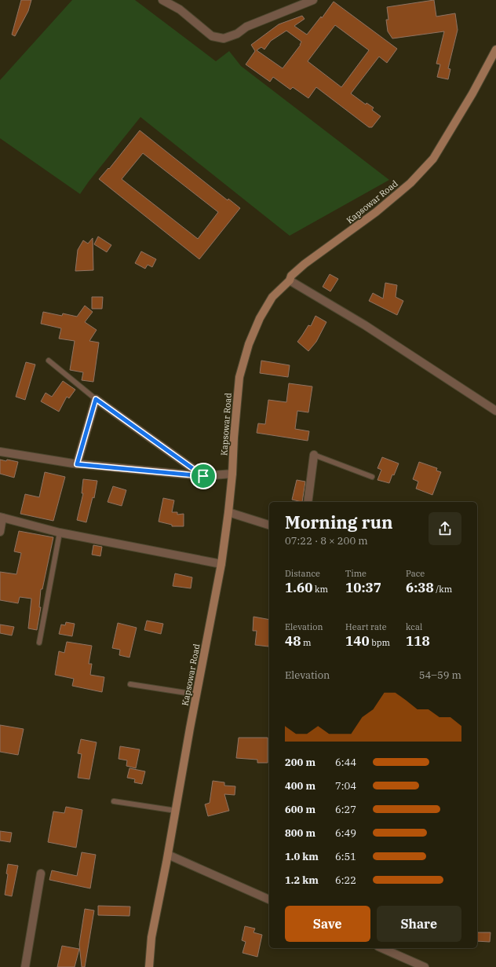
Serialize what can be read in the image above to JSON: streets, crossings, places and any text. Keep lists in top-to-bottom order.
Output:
{
  "streets": {
    "main road": ["Kapsowar Road"]
  },
  "page": {
    "heading": ["Morning run", "07:22 · 8 × 200 m"],
    "stats": [
      ["Distance", "1.60 km"],
      ["Time", "10:37"],
      ["Pace", "6:38 /km"],
      ["Elevation", "48 m"],
      ["Heart rate", "140 bpm"],
      ["kcal", "118"]
    ],
    "chart": ["Elevation", "54–59 m"],
    "list": [
      {
        "name": "200 m",
        "note": "6:44"
      },
      {
        "name": "400 m",
        "note": "7:04"
      },
      {
        "name": "600 m",
        "note": "6:27"
      },
      {
        "name": "800 m",
        "note": "6:49"
      },
      {
        "name": "1.0 km",
        "note": "6:51"
      },
      {
        "name": "1.2 km",
        "note": "6:22"
      }
    ],
    "buttons": ["Save", "Share"]
  }
}
